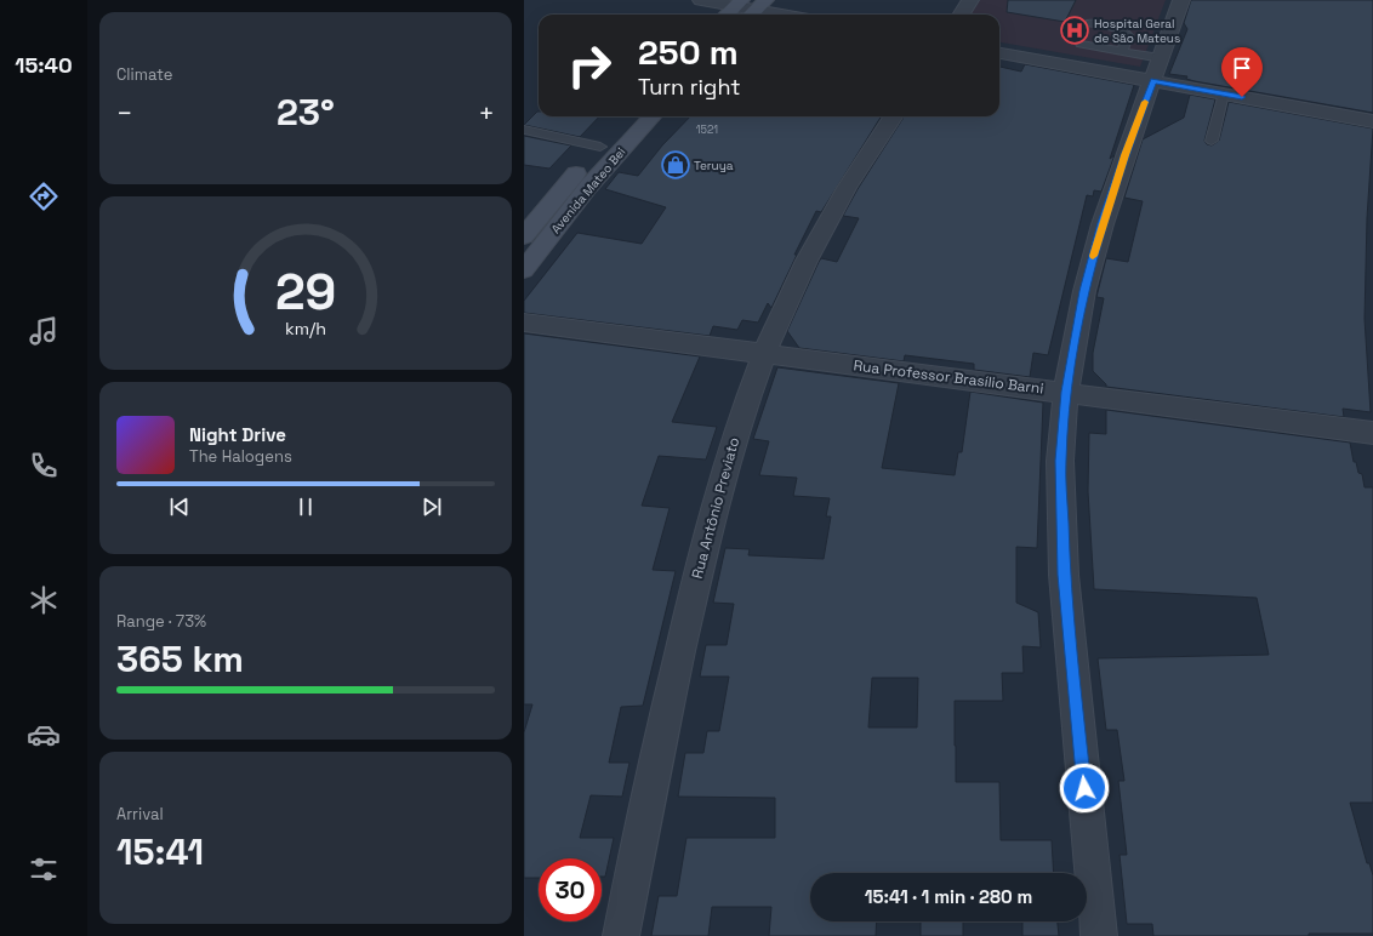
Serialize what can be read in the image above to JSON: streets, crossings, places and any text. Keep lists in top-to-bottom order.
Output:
{
  "streets": {
    "main road": ["Avenida Mateo Bei"],
    "street": ["Rua Professor Brasílio Barni", "Rua Antônio Previato"]
  },
  "crossings": [
    ["Rua Professor Brasílio Barni", "Rua Antônio Previato"]
  ],
  "places": {
    "hospital": ["Hospital Geral de São Mateus"],
    "shop": ["Teruya"]
  },
  "house_numbers": ["1521"],
  "page": {
    "tabs": "15:40",
    "tile": [
      "Climate",
      ["Range · 73%", "365 km"],
      ["Arrival", "15:41"]
    ],
    "turn": ["250 m", "Turn right"],
    "heat": ["−", "23°", "+"],
    "song": ["Night Drive", "The Halogens"],
    "limit": "30",
    "trip": "15:41 · 1 min · 280 m",
    "gauge": ["29", "km/h"]
  }
}
